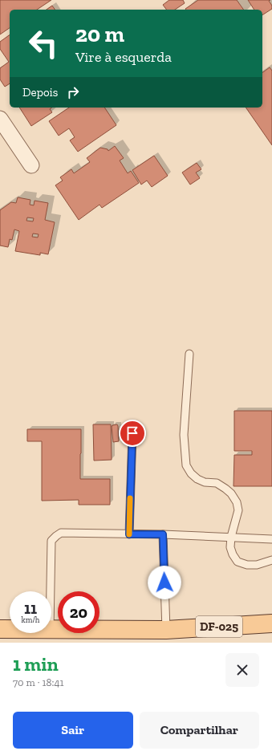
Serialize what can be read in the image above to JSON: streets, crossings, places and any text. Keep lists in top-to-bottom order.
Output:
{
  "streets": {
    "main road": ["DF-025"]
  },
  "page": {
    "turn": ["20 m", "Vire à esquerda"],
    "then": "Depois",
    "speed": "11 km/h",
    "limit": "20",
    "heading": ["1 min", "70 m · 18:41"],
    "buttons": ["Sair", "Compartilhar"]
  }
}
